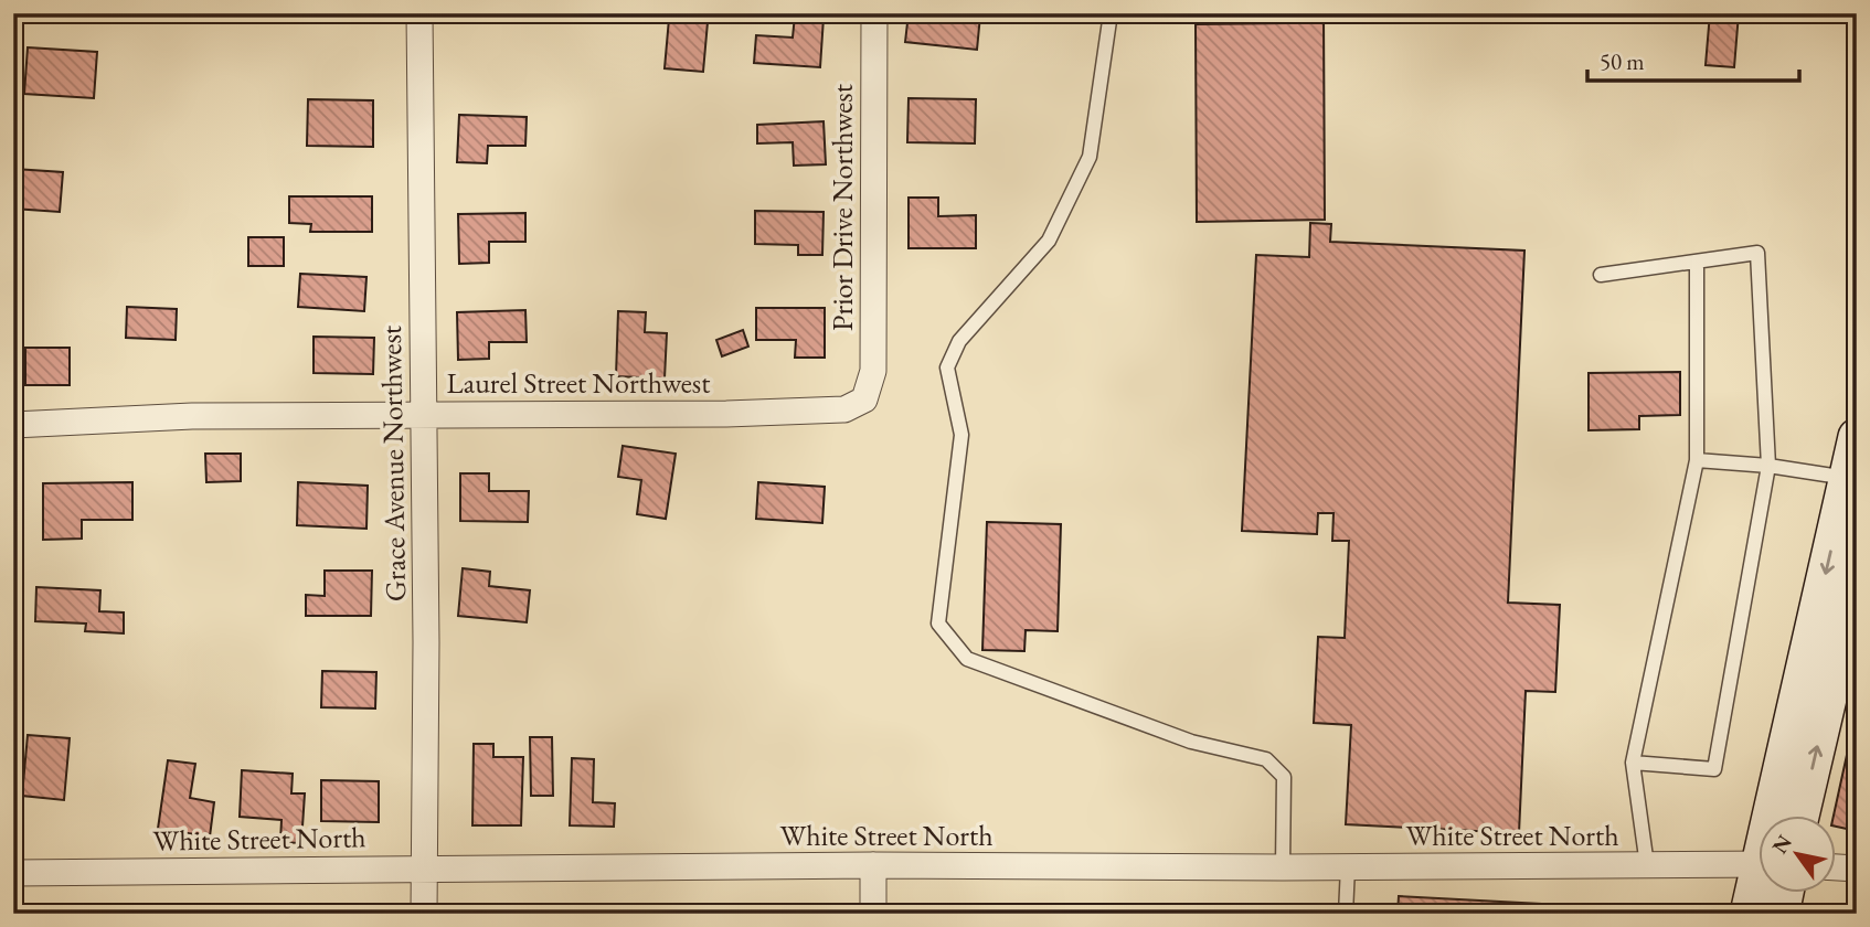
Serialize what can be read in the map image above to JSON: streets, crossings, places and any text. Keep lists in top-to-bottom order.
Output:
{
  "streets": {
    "street": [
      "Prior Drive Northwest",
      "Laurel Street Northwest",
      "Grace Avenue Northwest",
      "White Street North"
    ]
  },
  "crossings": [
    ["Prior Drive Northwest", "Laurel Street Northwest"],
    ["Laurel Street Northwest", "Grace Avenue Northwest"],
    ["Grace Avenue Northwest", "White Street North"]
  ],
  "scale_bar": "50 m",
  "north": "top left"
}
